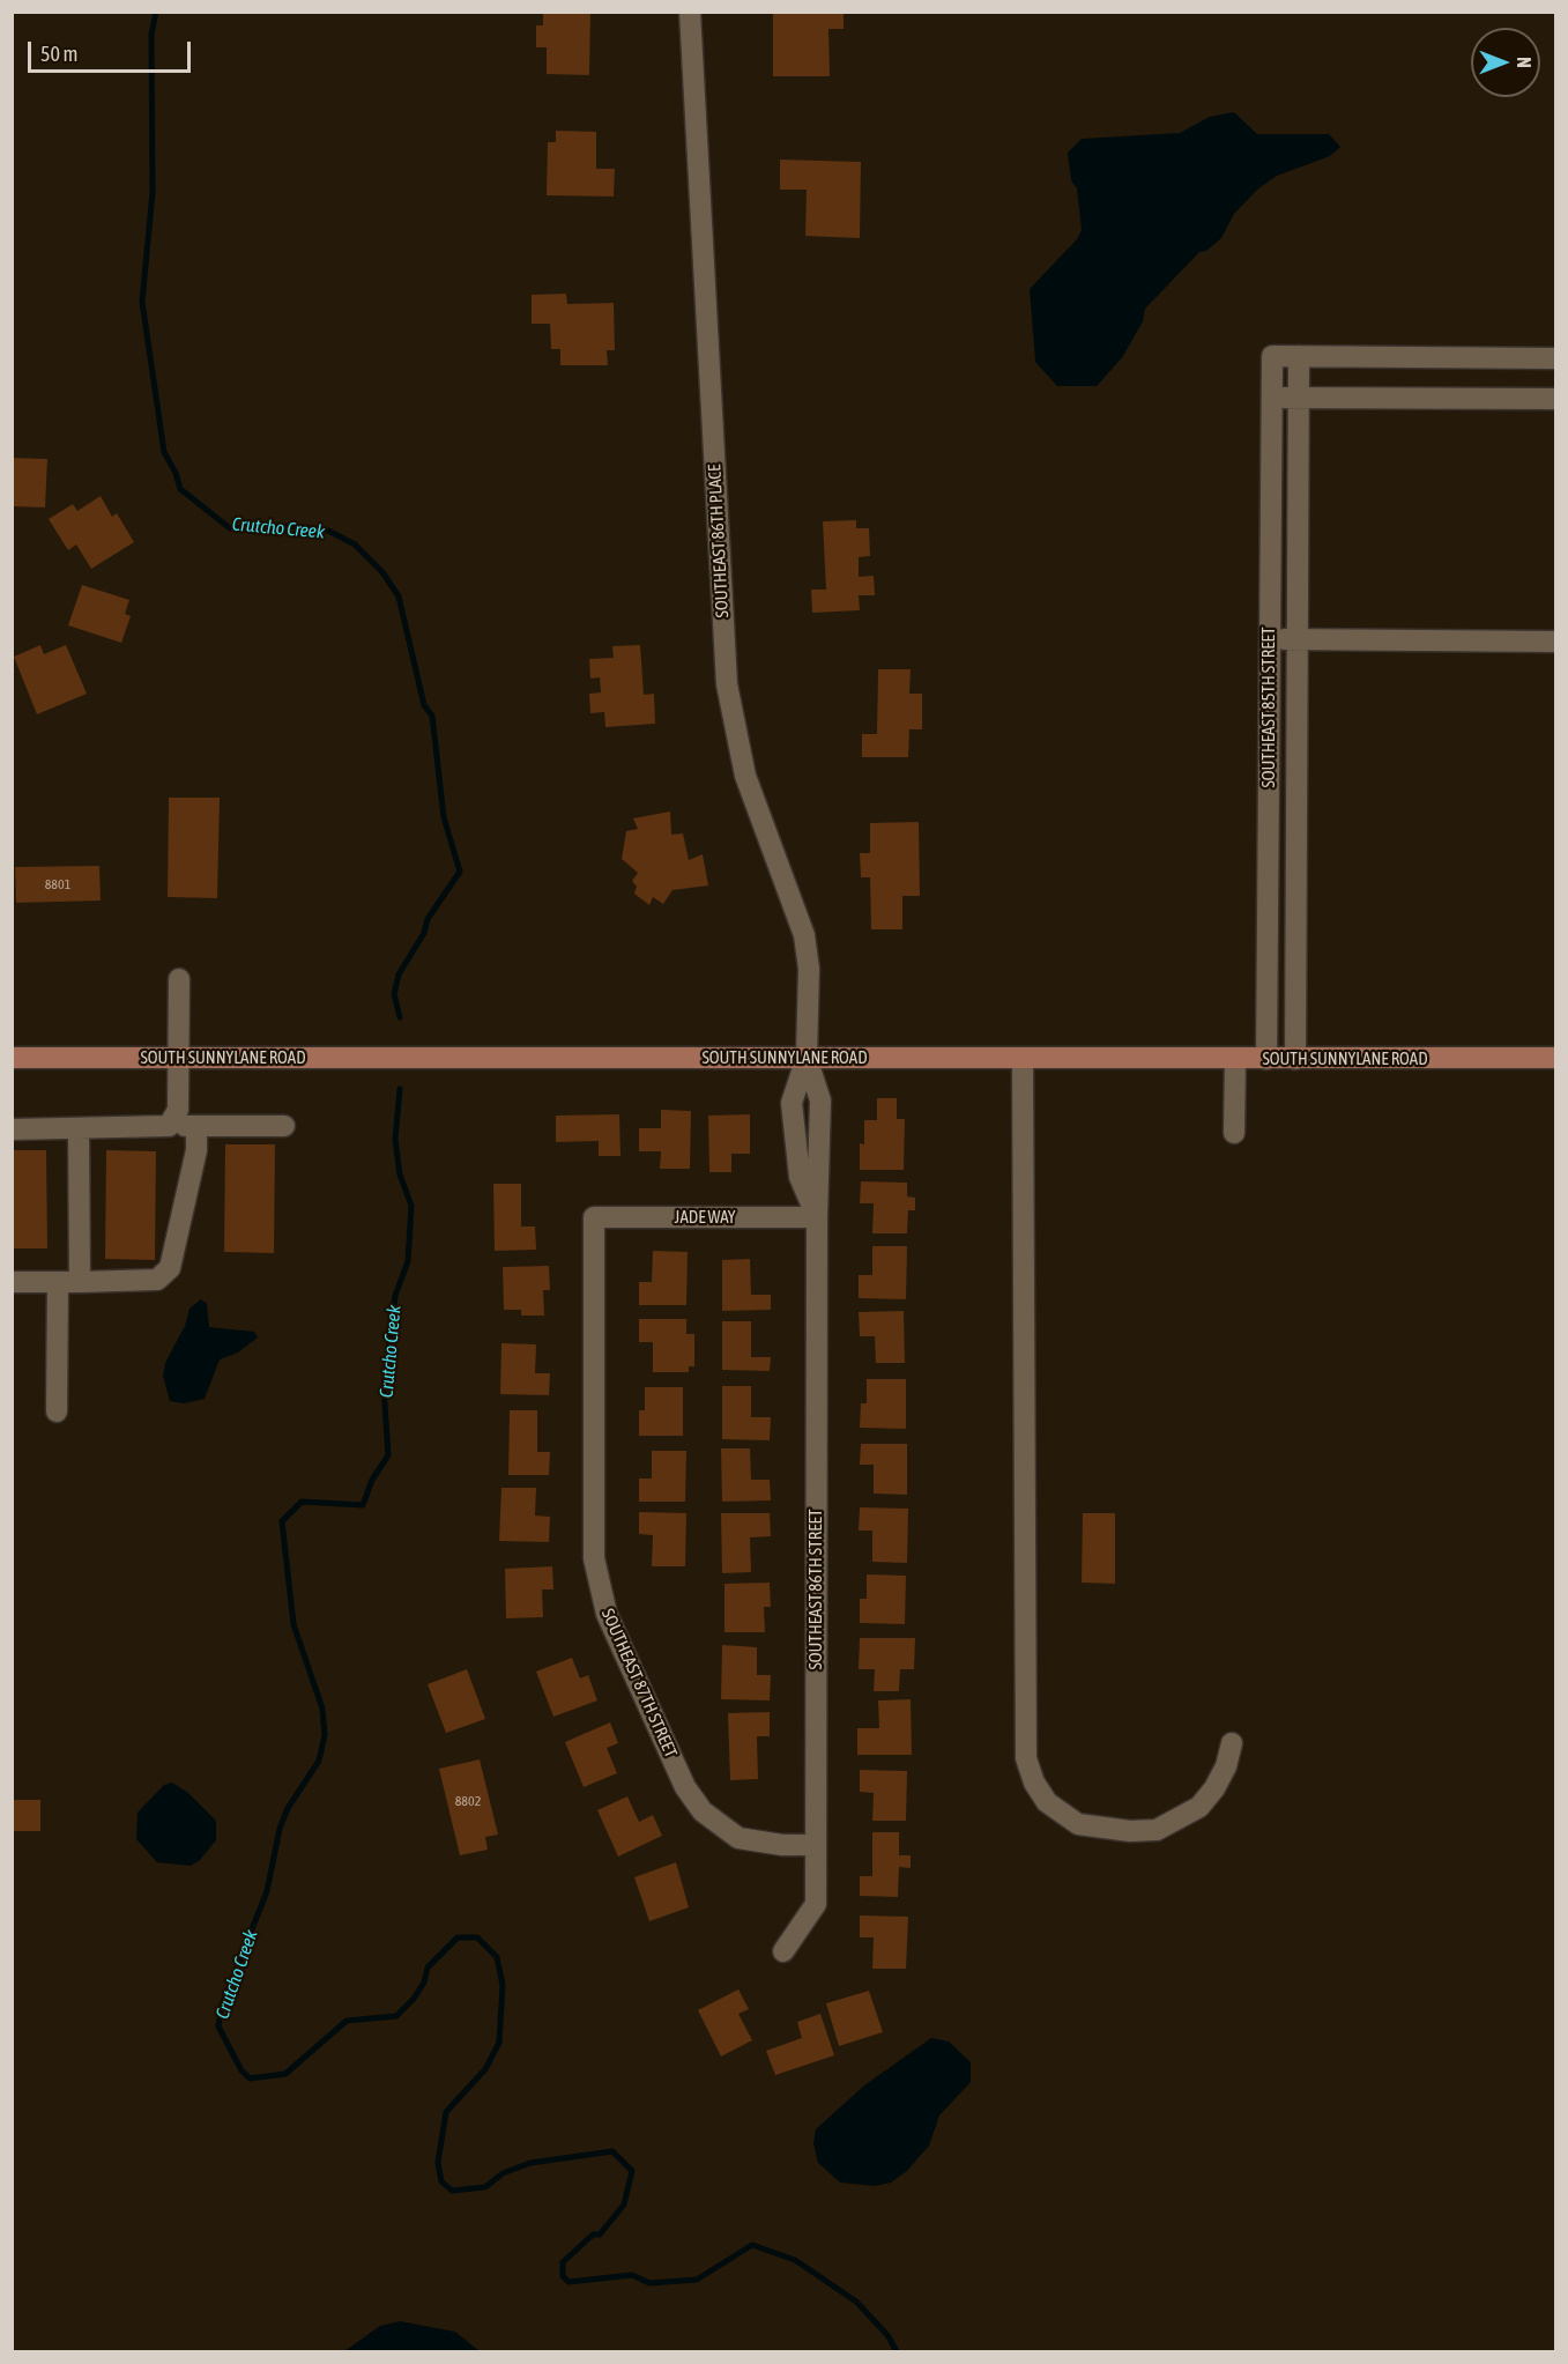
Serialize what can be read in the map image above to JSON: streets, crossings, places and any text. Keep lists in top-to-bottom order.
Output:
{
  "streets": {
    "main road": ["SOUTH SUNNYLANE ROAD"],
    "street": [
      "SOUTHEAST 86TH PLACE",
      "SOUTHEAST 85TH STREET",
      "JADE WAY",
      "SOUTHEAST 86TH STREET",
      "SOUTHEAST 87TH STREET"
    ]
  },
  "crossings": [
    ["SOUTHEAST 86TH PLACE", "SOUTH SUNNYLANE ROAD"],
    ["SOUTHEAST 86TH PLACE", "SOUTHEAST 86TH STREET"],
    ["SOUTHEAST 85TH STREET", "SOUTH SUNNYLANE ROAD"],
    ["SOUTH SUNNYLANE ROAD", "SOUTHEAST 86TH STREET"],
    ["JADE WAY", "SOUTHEAST 86TH STREET"],
    ["JADE WAY", "SOUTHEAST 87TH STREET"],
    ["SOUTHEAST 86TH STREET", "SOUTHEAST 87TH STREET"]
  ],
  "water": ["Crutcho Creek"],
  "house_numbers": ["8801", "8802"],
  "scale_bar": "50 m",
  "north": "right"
}
